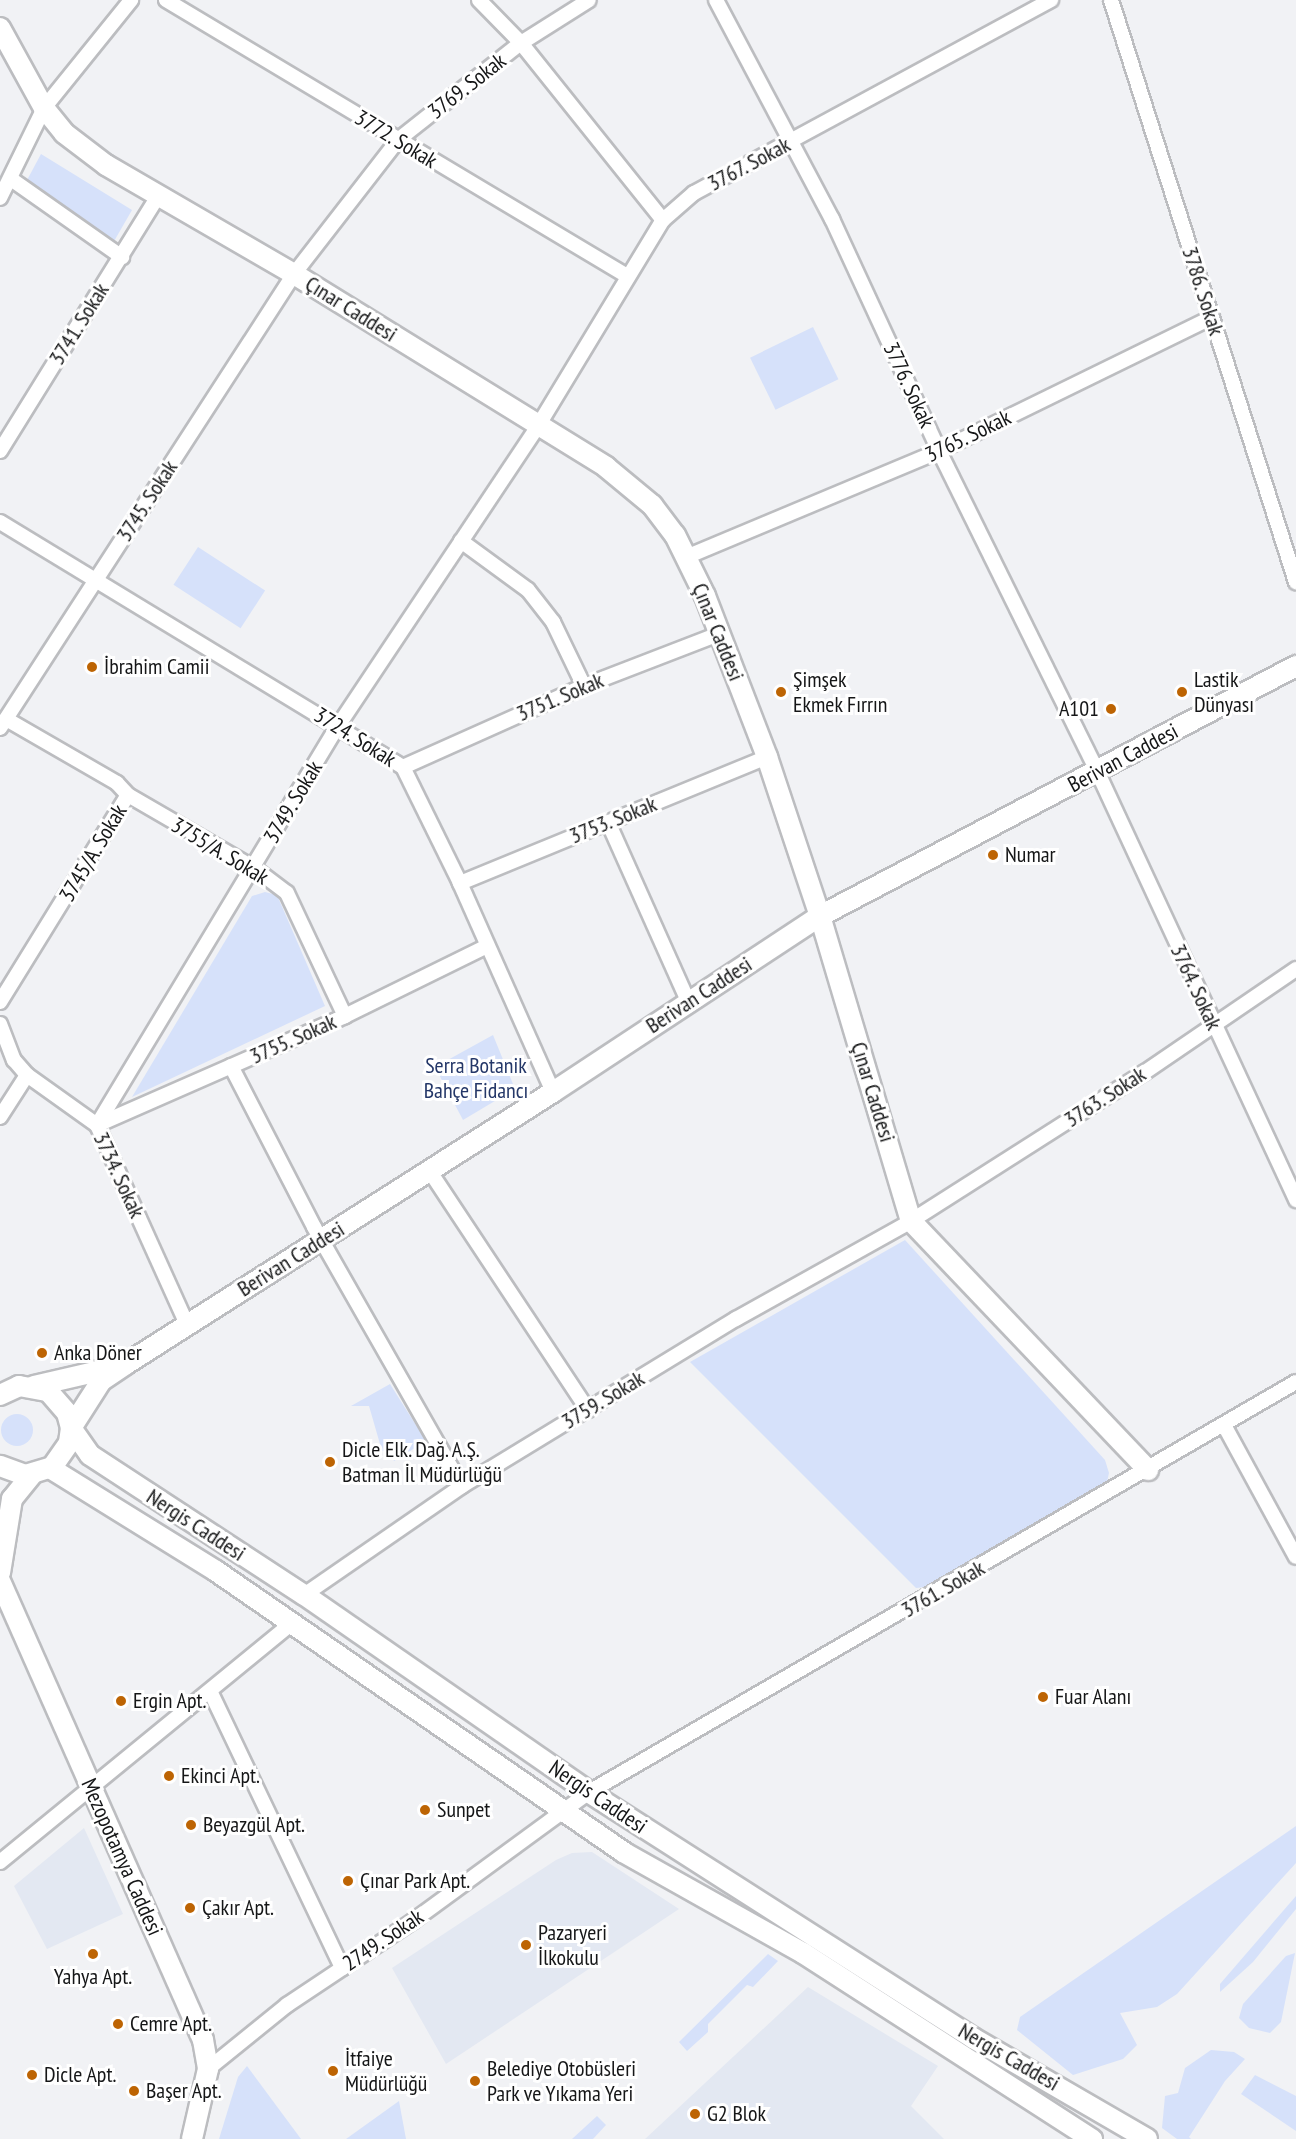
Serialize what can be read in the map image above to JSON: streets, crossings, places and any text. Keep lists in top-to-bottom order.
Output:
{
  "streets": {
    "street": [
      "3769. Sokak",
      "3772. Sokak",
      "3767. Sokak",
      "3786. Sokak",
      "Çınar Caddesi",
      "3741. Sokak",
      "3776. Sokak",
      "3765. Sokak",
      "3745. Sokak",
      "3751. Sokak",
      "3724. Sokak",
      "Berivan Caddesi",
      "3749. Sokak",
      "3753. Sokak",
      "3755/A. Sokak",
      "3745/A. Sokak",
      "3764. Sokak",
      "3755. Sokak",
      "3763. Sokak",
      "3734. Sokak",
      "3759. Sokak",
      "Nergis Caddesi",
      "3761. Sokak",
      "Mezopotamya Caddesi",
      "2749. Sokak"
    ]
  },
  "crossings": [
    ["3769. Sokak", "3772. Sokak"],
    ["3769. Sokak", "Çınar Caddesi"],
    ["3769. Sokak", "3745. Sokak"],
    ["3772. Sokak", "3767. Sokak"],
    ["3767. Sokak", "Çınar Caddesi"],
    ["3767. Sokak", "3776. Sokak"],
    ["3767. Sokak", "3749. Sokak"],
    ["3786. Sokak", "3765. Sokak"],
    ["Çınar Caddesi", "3741. Sokak"],
    ["Çınar Caddesi", "3765. Sokak"],
    ["Çınar Caddesi", "3745. Sokak"],
    ["Çınar Caddesi", "3751. Sokak"],
    ["Çınar Caddesi", "Berivan Caddesi"],
    ["Çınar Caddesi", "3749. Sokak"],
    ["Çınar Caddesi", "3753. Sokak"],
    ["Çınar Caddesi", "3763. Sokak"],
    ["Çınar Caddesi", "3759. Sokak"],
    ["Çınar Caddesi", "3761. Sokak"],
    ["3776. Sokak", "3765. Sokak"],
    ["3776. Sokak", "Berivan Caddesi"],
    ["3776. Sokak", "3764. Sokak"],
    ["3745. Sokak", "3724. Sokak"],
    ["3745. Sokak", "3745/A. Sokak"],
    ["3751. Sokak", "3724. Sokak"],
    ["3724. Sokak", "Berivan Caddesi"],
    ["3724. Sokak", "3749. Sokak"],
    ["3724. Sokak", "3753. Sokak"],
    ["3724. Sokak", "3755. Sokak"],
    ["Berivan Caddesi", "3764. Sokak"],
    ["Berivan Caddesi", "3734. Sokak"],
    ["Berivan Caddesi", "Nergis Caddesi"],
    ["3749. Sokak", "3755/A. Sokak"],
    ["3749. Sokak", "3755. Sokak"],
    ["3749. Sokak", "3734. Sokak"],
    ["3755/A. Sokak", "3745/A. Sokak"],
    ["3755/A. Sokak", "3755. Sokak"],
    ["3764. Sokak", "3763. Sokak"],
    ["3755. Sokak", "3734. Sokak"],
    ["3763. Sokak", "3759. Sokak"],
    ["3759. Sokak", "Nergis Caddesi"],
    ["Nergis Caddesi", "3761. Sokak"],
    ["Nergis Caddesi", "2749. Sokak"],
    ["3761. Sokak", "2749. Sokak"],
    ["Mezopotamya Caddesi", "2749. Sokak"]
  ],
  "parks": ["Serra Botanik Bahçe Fidancı"],
  "places": [
    "İbrahim Camii",
    "Şimşek Ekmek Fırrın",
    "Lastik Dünyası",
    "A101",
    "Numar",
    "Anka Döner",
    "Dicle Elk. Dağ. A.Ş. Batman İl Müdürlüğü",
    "Fuar Alanı",
    "Ergin Apt.",
    "Ekinci Apt.",
    "Sunpet",
    "Beyazgül Apt.",
    "Çınar Park Apt.",
    "Çakır Apt.",
    "Pazaryeri İlkokulu",
    "Yahya Apt.",
    "Cemre Apt.",
    "İtfaiye Müdürlüğü",
    "Dicle Apt.",
    "Belediye Otobüsleri Park ve Yıkama Yeri",
    "Başer Apt.",
    "G2 Blok"
  ]
}
